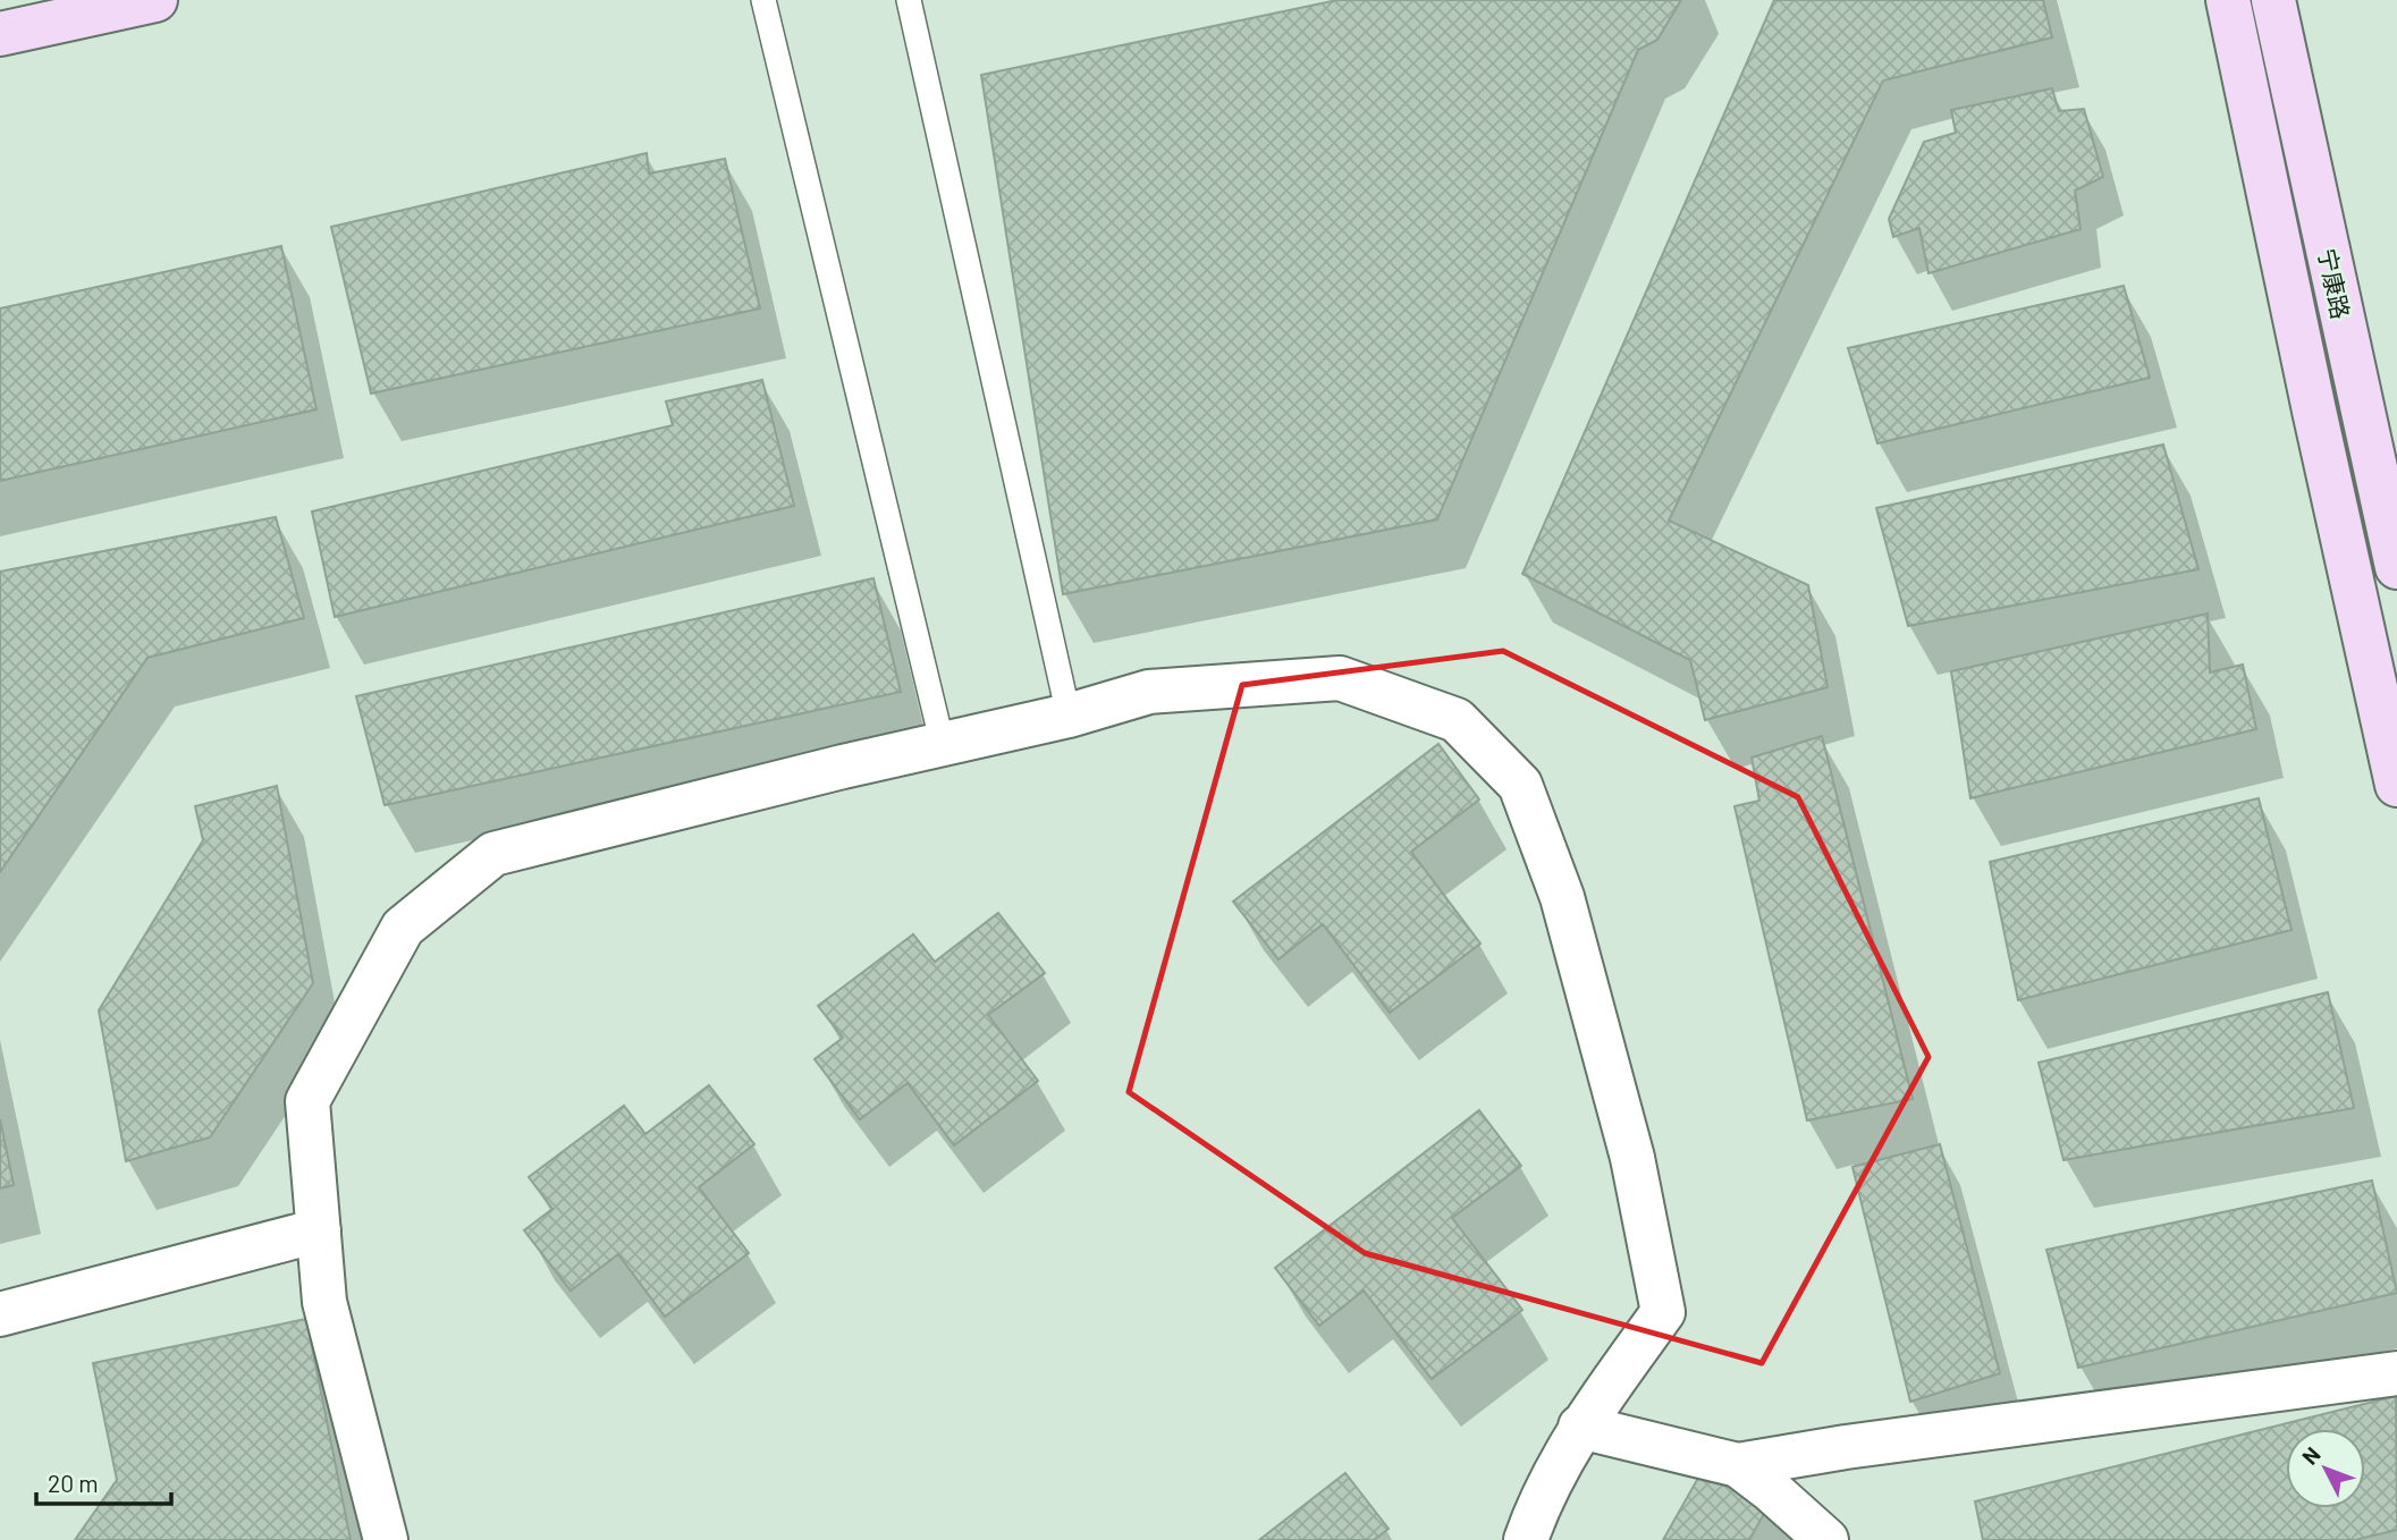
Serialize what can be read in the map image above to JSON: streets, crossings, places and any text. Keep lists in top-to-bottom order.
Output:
{
  "streets": {
    "main road": ["宁康路"]
  },
  "scale_bar": "20 m",
  "north": "top left"
}
